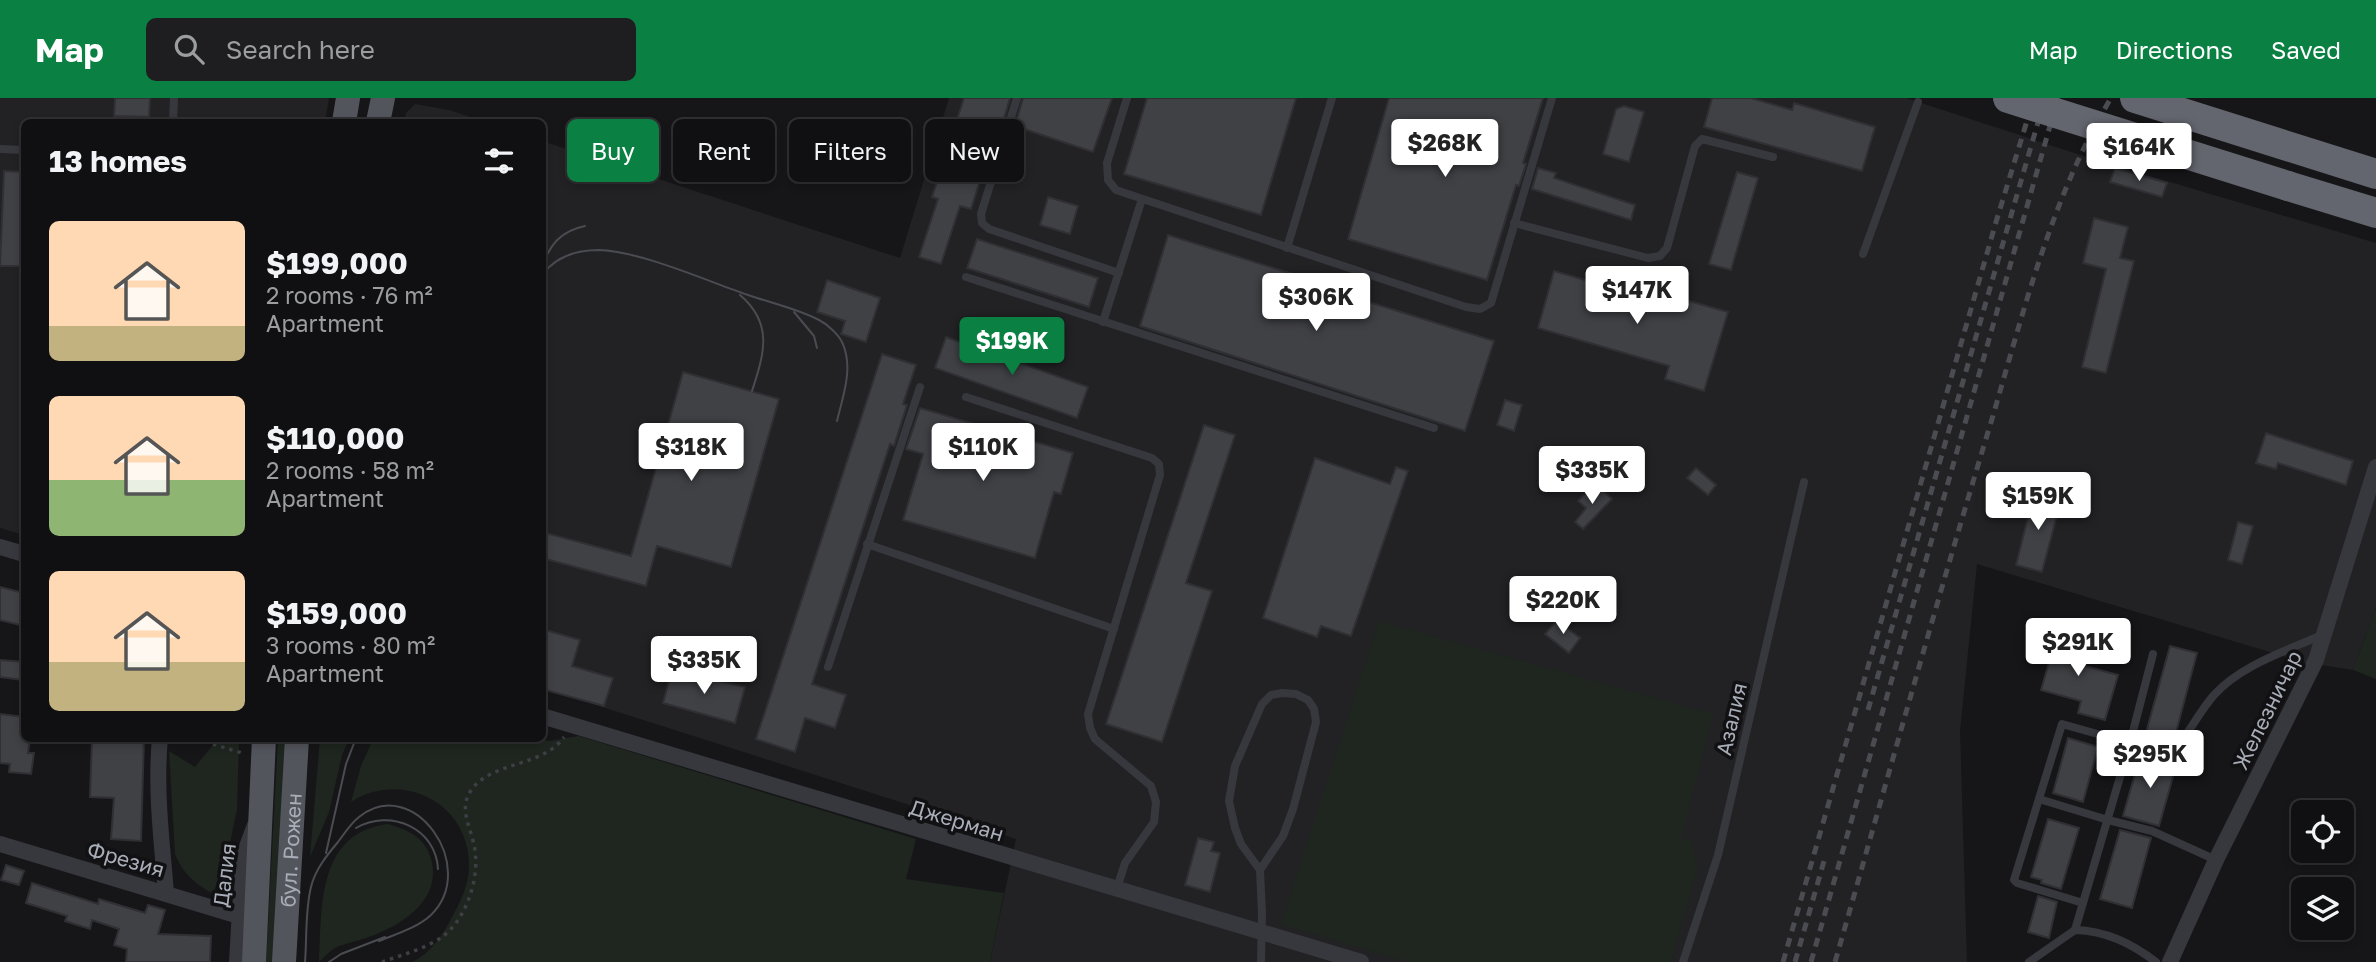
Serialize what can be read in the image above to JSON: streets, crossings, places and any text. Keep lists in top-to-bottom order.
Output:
{
  "streets": {
    "main road": ["бул. Рожен"],
    "street": [
      "Железничар",
      "Джерман",
      "Фрезия",
      "Далия"
    ],
    "lane": ["Азалия"]
  },
  "crossings": [
    ["бул. Рожен", "Далия"],
    ["Фрезия", "Далия"]
  ],
  "page": {
    "header": "Map",
    "search": "Search here",
    "nav": ["Map", "Directions", "Saved"],
    "price": [
      "$268K",
      "$164K",
      "$147K",
      "$306K",
      "$199K",
      "$318K",
      "$110K",
      "$335K",
      "$159K",
      "$220K",
      "$291K",
      "$335K",
      "$295K"
    ],
    "chip": [
      "Buy",
      "Rent",
      "Filters",
      "New"
    ],
    "heading": "13 homes",
    "list": [
      {
        "name": "$199,000",
        "note": "2 rooms · 76 m² · Apartment"
      },
      {
        "name": "$110,000",
        "note": "2 rooms · 58 m² · Apartment"
      },
      {
        "name": "$159,000",
        "note": "3 rooms · 80 m² · Apartment"
      }
    ]
  }
}
